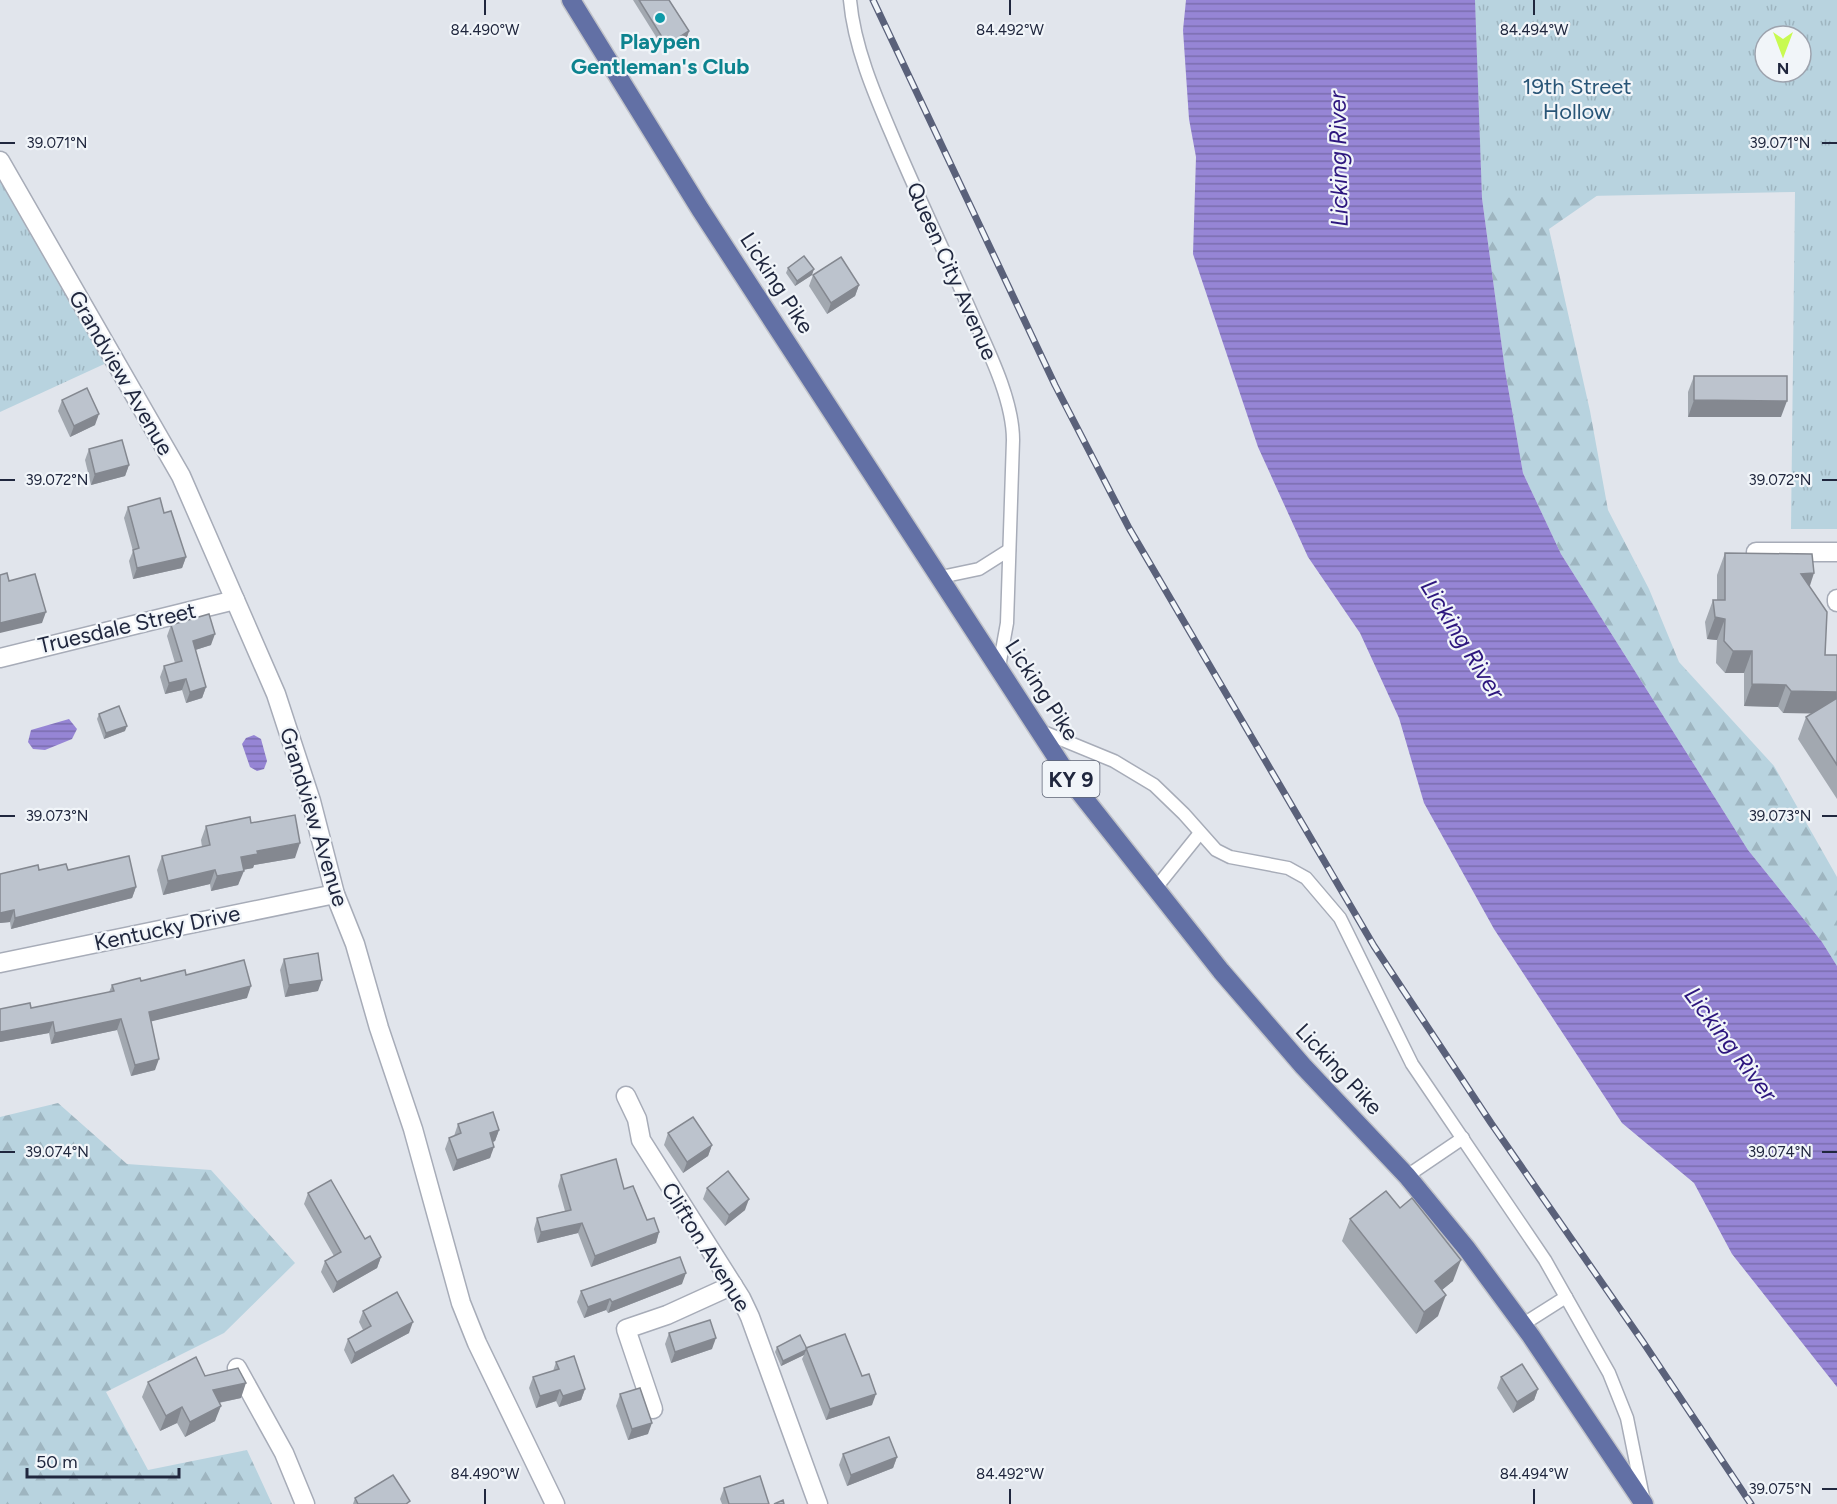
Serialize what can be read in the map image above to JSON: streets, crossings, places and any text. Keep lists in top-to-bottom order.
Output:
{
  "streets": {
    "main road": ["Licking Pike", "KY 9"],
    "street": [
      "Grandview Avenue",
      "Truesdale Street",
      "Kentucky Drive",
      "Clifton Avenue"
    ],
    "lane": ["Queen City Avenue"]
  },
  "crossings": [
    ["Queen City Avenue", "Licking Pike"],
    ["Grandview Avenue", "Truesdale Street"],
    ["Grandview Avenue", "Kentucky Drive"]
  ],
  "water": ["Licking River"],
  "parks": ["19th Street Hollow"],
  "places": ["Playpen Gentleman's Club"],
  "scale_bar": "50 m",
  "north": "bottom",
  "coordinates": [
    "84.490°W",
    "84.492°W",
    "84.494°W",
    "39.071°N",
    "39.072°N",
    "39.073°N",
    "39.074°N",
    "39.075°N"
  ]
}
